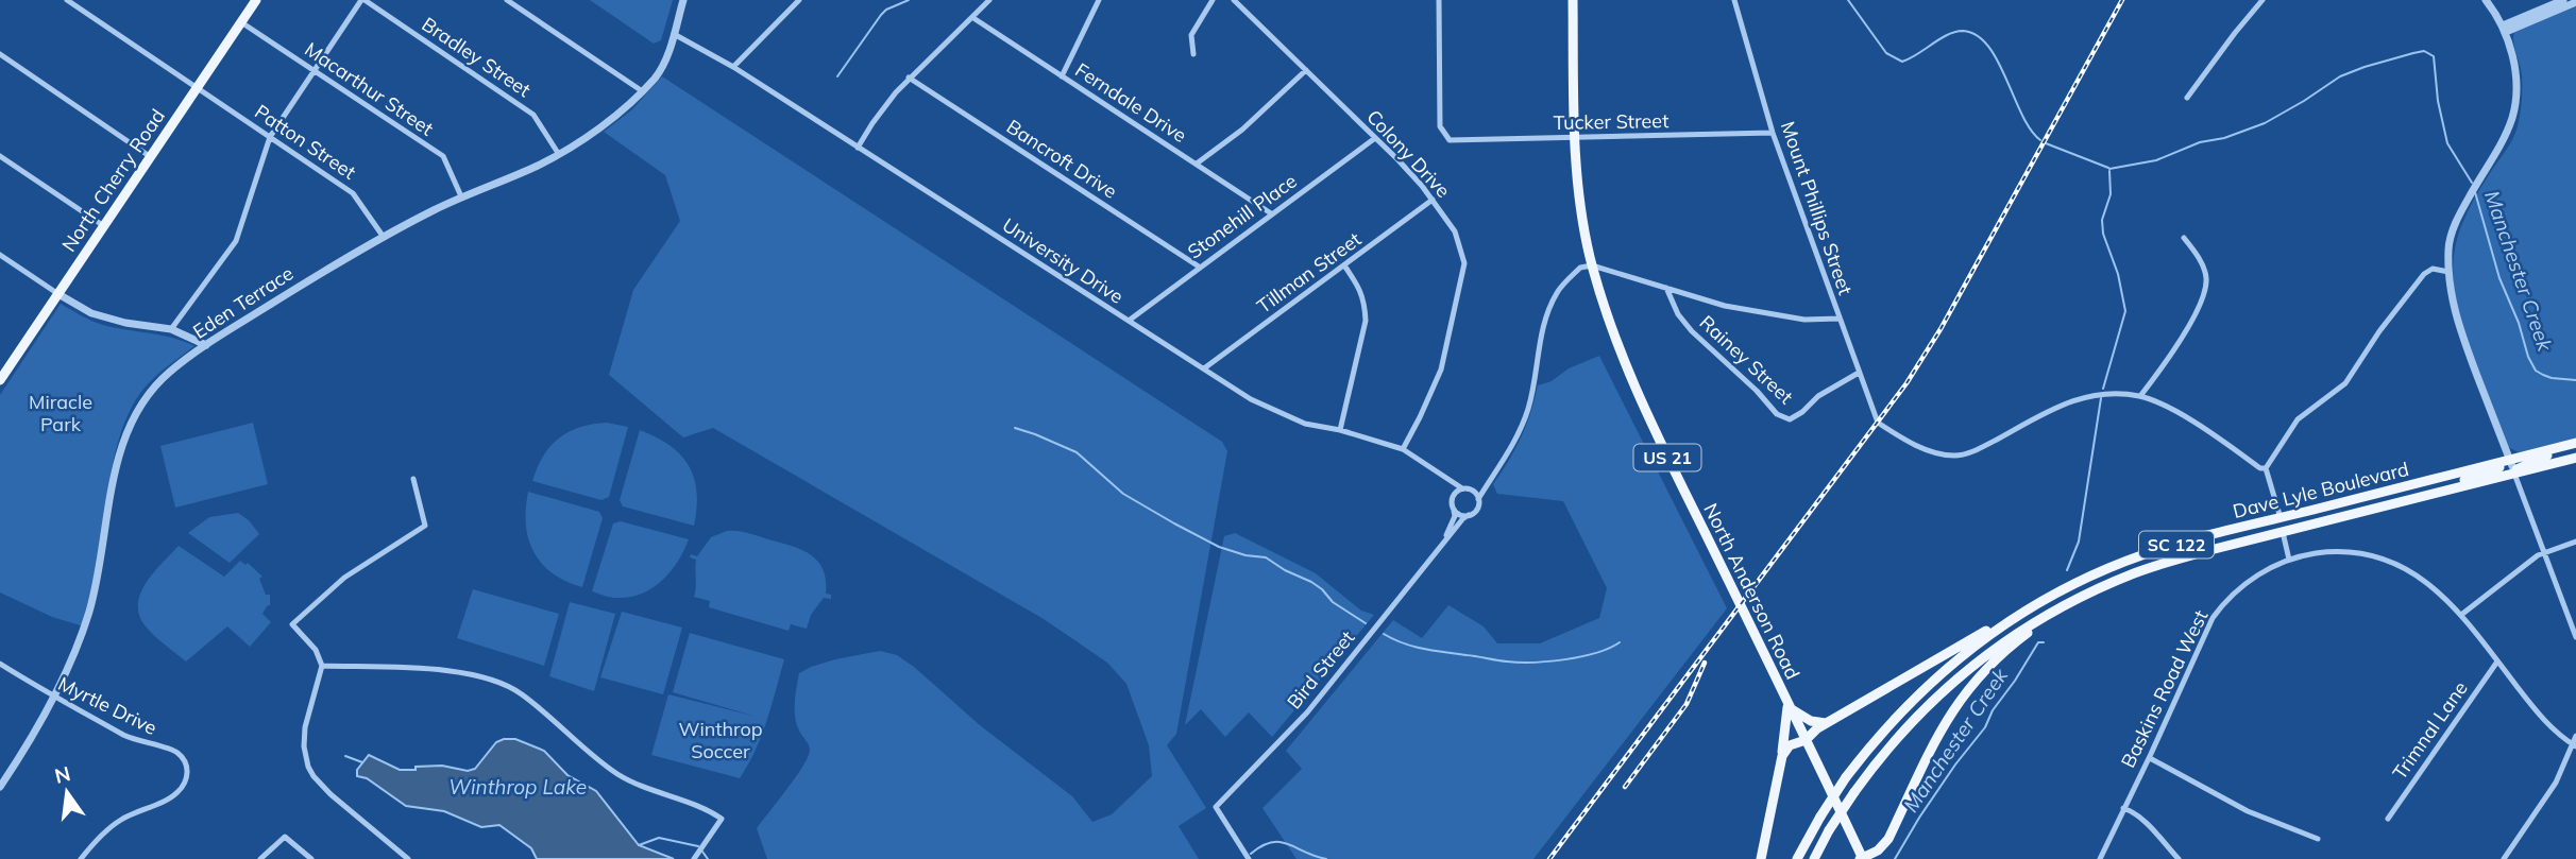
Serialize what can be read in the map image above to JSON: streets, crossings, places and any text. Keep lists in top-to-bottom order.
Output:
{
  "streets": {
    "main road": [
      "North Cherry Road",
      "US 21",
      "Dave Lyle Boulevard",
      "SC 122",
      "North Anderson Road"
    ],
    "street": [
      "Bradley Street",
      "Macarthur Street",
      "Ferndale Drive",
      "Tucker Street",
      "Patton Street",
      "Colony Drive",
      "Bancroft Drive",
      "Mount Phillips Street",
      "Stonehill Place",
      "University Drive",
      "Tillman Street",
      "Eden Terrace",
      "Rainey Street",
      "Bird Street",
      "Baskins Road West",
      "Myrtle Drive",
      "Trimnal Lane"
    ]
  },
  "crossings": [
    ["Bradley Street", "Eden Terrace"],
    ["Macarthur Street", "North Cherry Road"],
    ["Macarthur Street", "Eden Terrace"],
    ["Ferndale Drive", "Stonehill Place"],
    ["Tucker Street", "Mount Phillips Street"],
    ["Tucker Street", "North Anderson Road"],
    ["Patton Street", "North Cherry Road"],
    ["Patton Street", "Eden Terrace"],
    ["Colony Drive", "Stonehill Place"],
    ["Colony Drive", "University Drive"],
    ["Colony Drive", "Tillman Street"],
    ["Bancroft Drive", "Stonehill Place"],
    ["Mount Phillips Street", "Rainey Street"],
    ["Stonehill Place", "University Drive"],
    ["University Drive", "Tillman Street"],
    ["University Drive", "Eden Terrace"],
    ["University Drive", "Bird Street"],
    ["Eden Terrace", "Myrtle Drive"],
    ["North Anderson Road", "Bird Street"],
    ["Baskins Road West", "Trimnal Lane"]
  ],
  "water": ["Manchester Creek", "Winthrop Lake"],
  "parks": ["Miracle Park", "Winthrop Soccer"],
  "north": "top"
}
